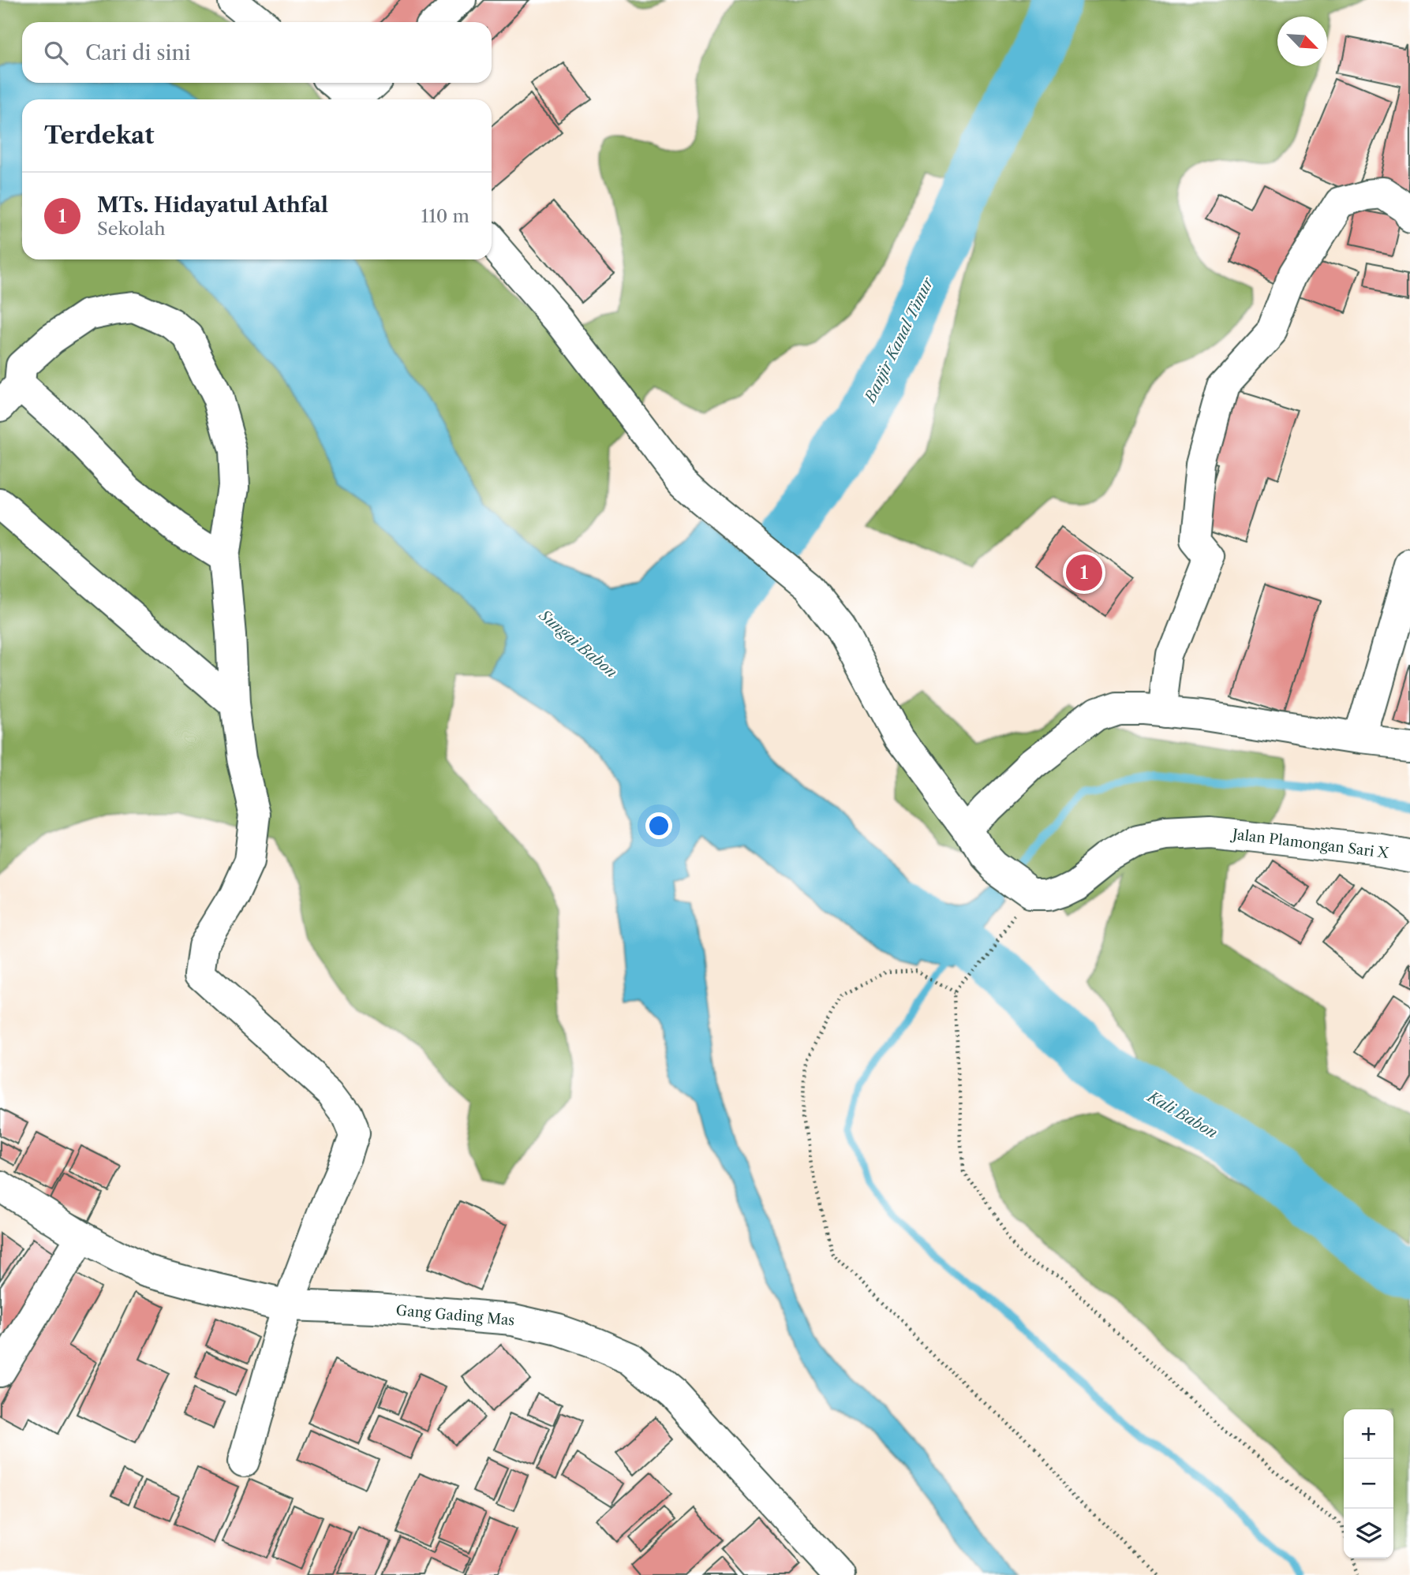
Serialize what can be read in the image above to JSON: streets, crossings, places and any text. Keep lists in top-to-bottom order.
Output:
{
  "streets": {
    "street": ["Jalan Plamongan Sari X", "Gang Gading Mas"]
  },
  "water": ["Banjir Kanal Timur", "Sungai Babon", "Kali Babon"],
  "north": "bottom right",
  "page": {
    "search": "Cari di sini",
    "heading": "Terdekat",
    "list": [
      {
        "mark": "1",
        "name": "MTs. Hidayatul Athfal",
        "note": "Sekolah",
        "value": "110 m"
      }
    ],
    "pins": "1",
    "map_buttons": ["+", "−"]
  }
}
